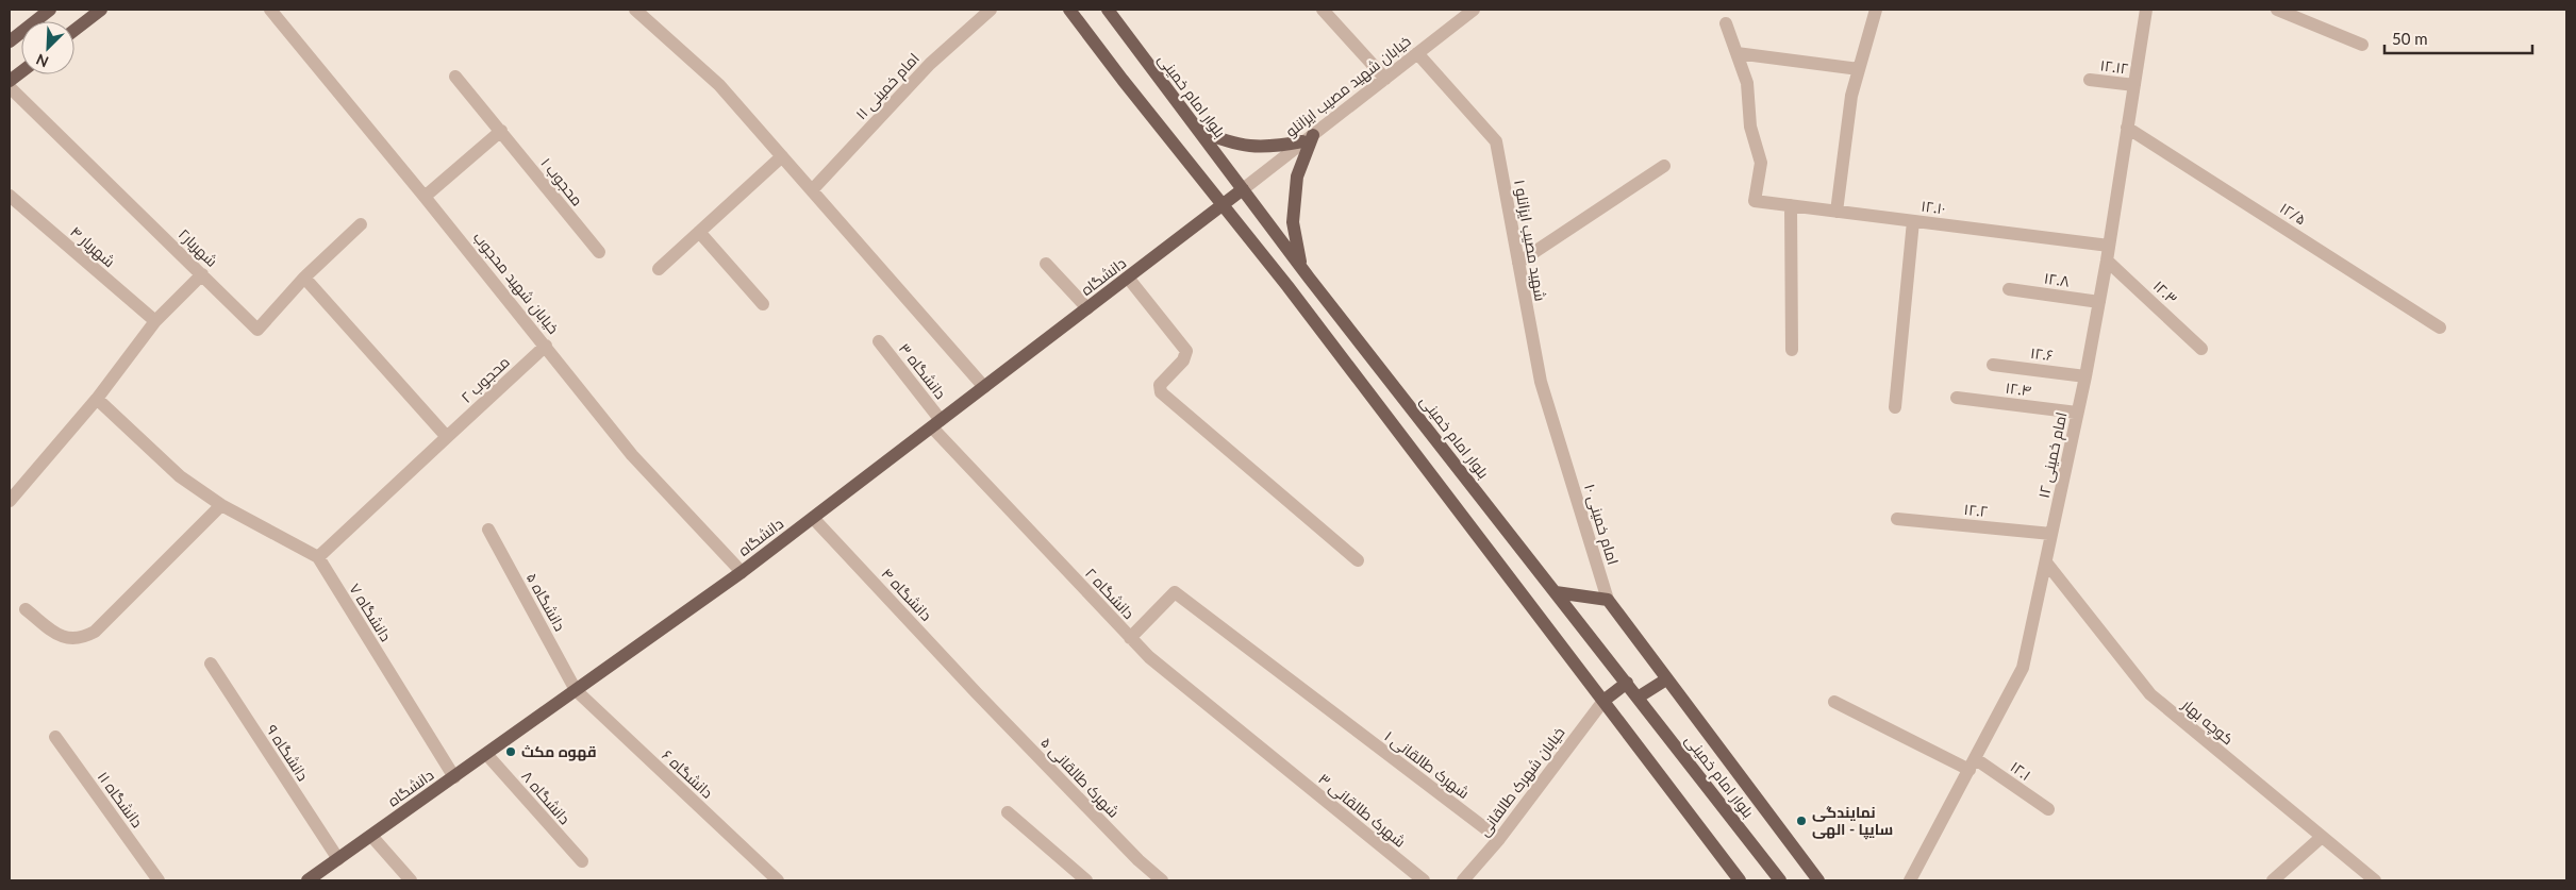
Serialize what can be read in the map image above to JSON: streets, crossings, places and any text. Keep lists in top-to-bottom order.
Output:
{
  "streets": {
    "main road": ["بلوار امام خمینی", "دانشگاه"],
    "street": [
      "۱۲.۱۲",
      "امام خمینی ۱۱",
      "خیابان شهید مصیب ایزانلو",
      "محجوب ۱",
      "۱۲.۱۰",
      "۱۲/۵",
      "شهید مصیب ایزانلو ۱",
      "شهریار ۴",
      "شهریار۲",
      "۱۲.۸",
      "خیابان شهید محجوب",
      "۱۲.۳",
      "۱۲.۶",
      "دانشگاه ۳",
      "محجوب ۲",
      "۱۲.۴",
      "امام خمینی ۱۲",
      "۱۲.۲",
      "امام خمینی ۱۰",
      "دانشگاه ۲",
      "دانشگاه ۴",
      "دانشگاه ۵",
      "دانشگاه ۷",
      "کوچه بهار",
      "دانشگاه ۹",
      "شهرک طالقانی ۱",
      "۱۲.۱",
      "دانشگاه ۶",
      "شهرک طالقانی ۵",
      "خیابان شهرک طالقانی",
      "دانشگاه ۸",
      "دانشگاه ۱۱",
      "شهرک طالقانی ۳"
    ]
  },
  "crossings": [
    ["۱۲.۱۲", "امام خمینی ۱۲"],
    ["خیابان شهید مصیب ایزانلو", "بلوار امام خمینی"],
    ["خیابان شهید مصیب ایزانلو", "شهید مصیب ایزانلو ۱"],
    ["خیابان شهید مصیب ایزانلو", "دانشگاه"],
    ["بلوار امام خمینی", "دانشگاه"],
    ["۱۲.۱۰", "امام خمینی ۱۲"],
    ["۱۲/۵", "امام خمینی ۱۲"],
    ["شهید مصیب ایزانلو ۱", "امام خمینی ۱۰"],
    ["دانشگاه", "خیابان شهید محجوب"],
    ["دانشگاه", "دانشگاه ۳"],
    ["دانشگاه", "دانشگاه ۲"],
    ["دانشگاه", "دانشگاه ۴"],
    ["دانشگاه", "دانشگاه ۵"],
    ["دانشگاه", "دانشگاه ۷"],
    ["دانشگاه", "دانشگاه ۹"],
    ["دانشگاه", "دانشگاه ۶"],
    ["دانشگاه", "دانشگاه ۸"],
    ["۱۲.۸", "امام خمینی ۱۲"],
    ["خیابان شهید محجوب", "محجوب ۲"],
    ["۱۲.۳", "امام خمینی ۱۲"],
    ["۱۲.۶", "امام خمینی ۱۲"],
    ["دانشگاه ۳", "دانشگاه ۲"],
    ["محجوب ۲", "دانشگاه ۷"],
    ["۱۲.۴", "امام خمینی ۱۲"],
    ["امام خمینی ۱۲", "۱۲.۲"],
    ["امام خمینی ۱۲", "کوچه بهار"],
    ["امام خمینی ۱۲", "۱۲.۱"],
    ["دانشگاه ۲", "شهرک طالقانی ۱"],
    ["دانشگاه ۲", "شهرک طالقانی ۳"],
    ["دانشگاه ۴", "شهرک طالقانی ۵"],
    ["دانشگاه ۵", "دانشگاه ۶"],
    ["شهرک طالقانی ۱", "خیابان شهرک طالقانی"]
  ],
  "places": ["قهوه مکث", "نمایندگی سایپا - الهی"],
  "scale_bar": "50 m",
  "north": "bottom left"
}
